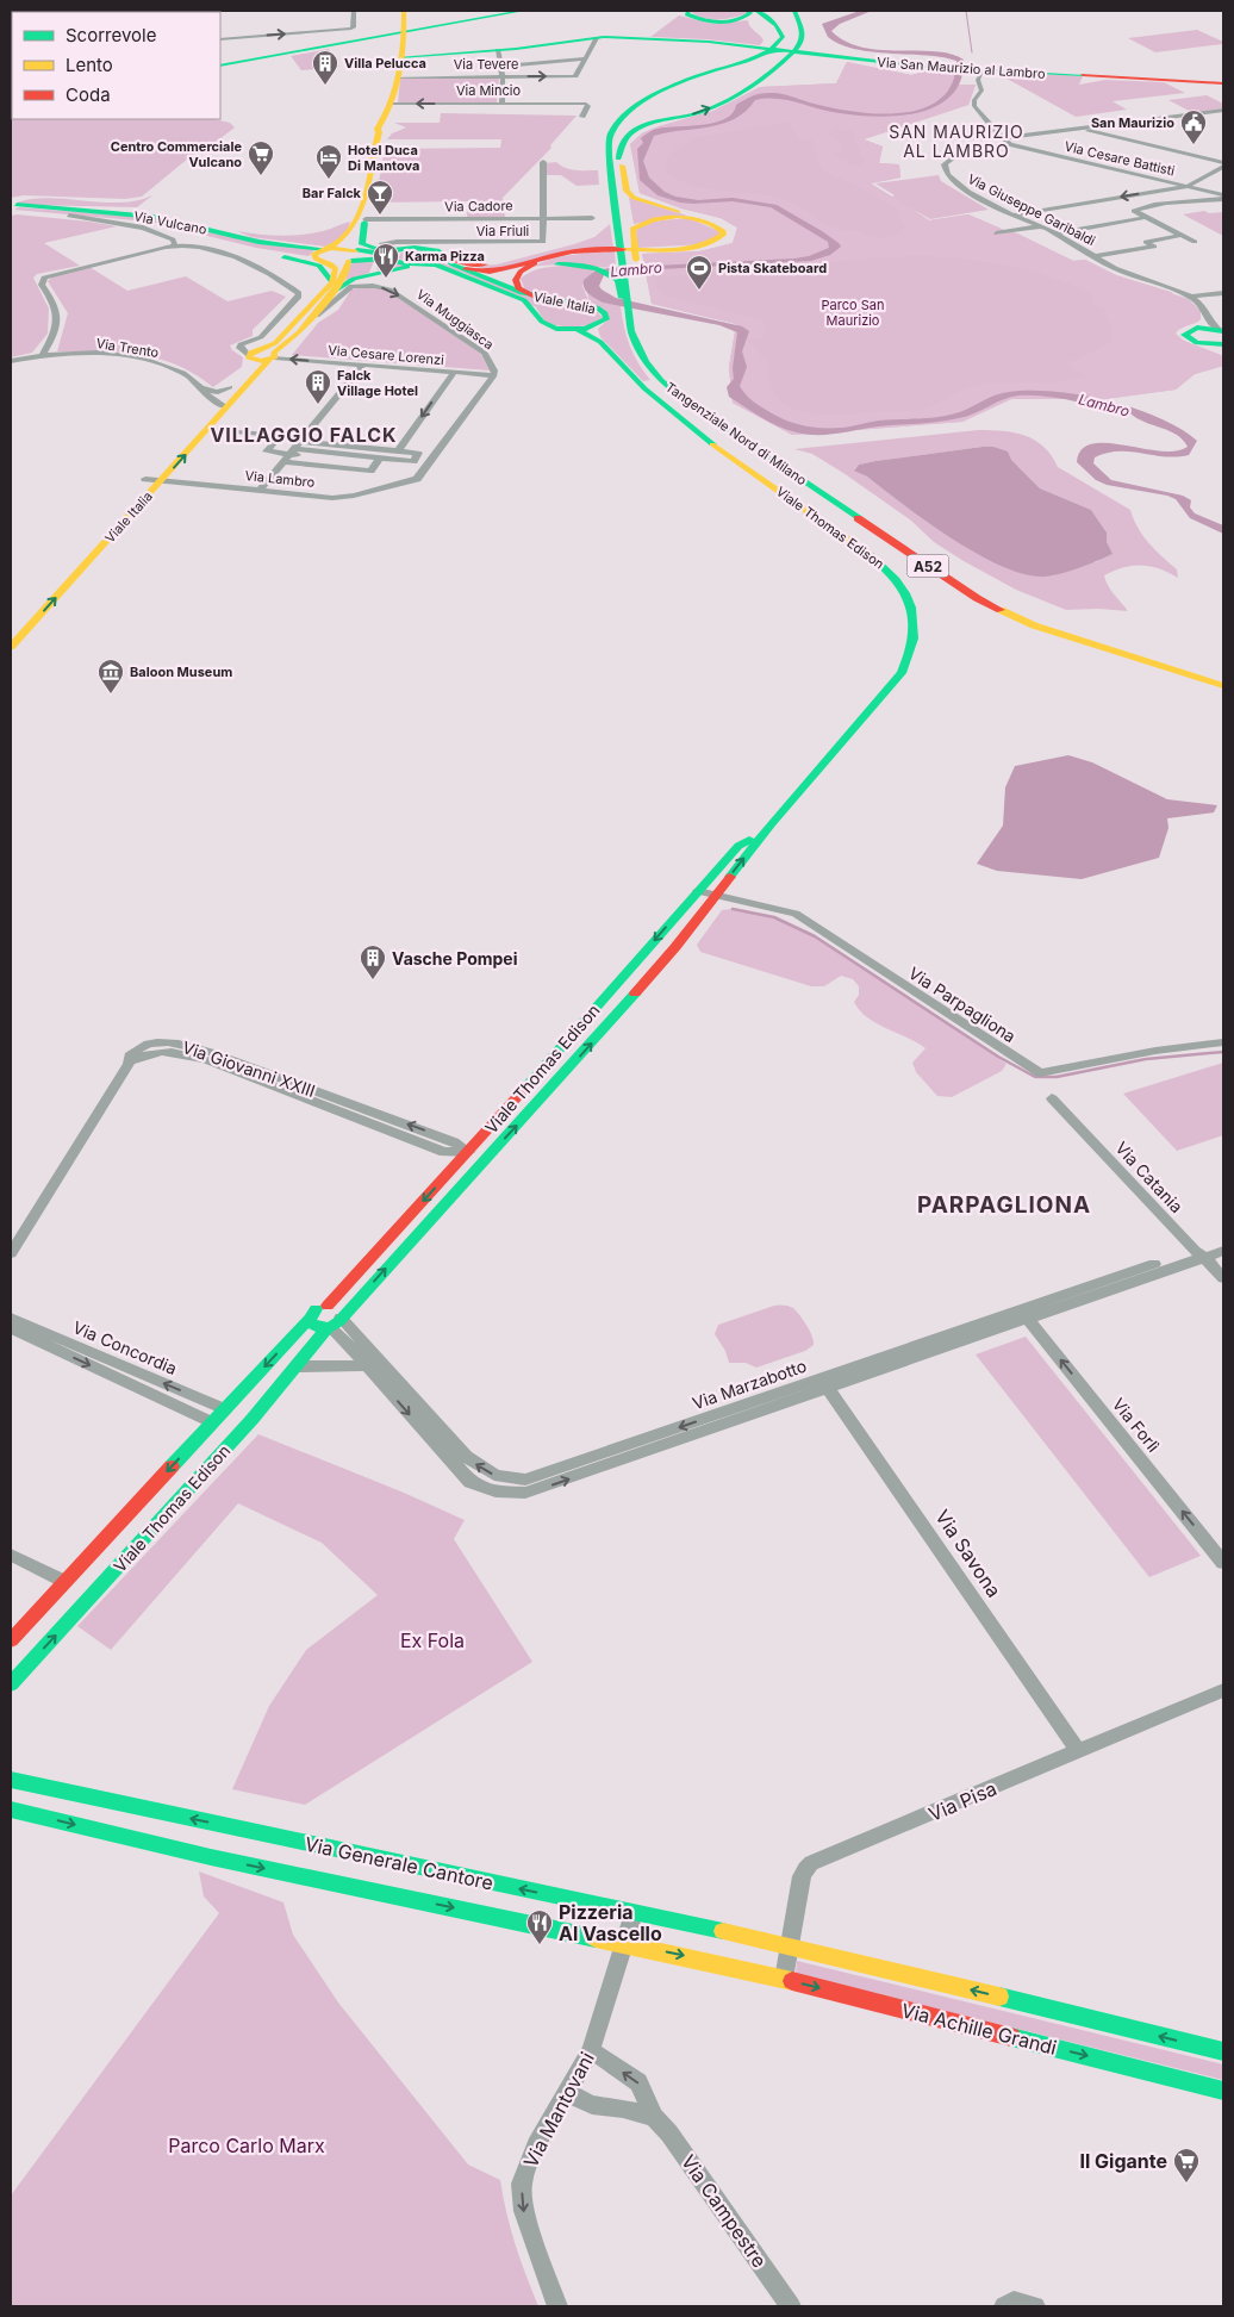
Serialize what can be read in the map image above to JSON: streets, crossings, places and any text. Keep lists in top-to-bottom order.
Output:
{
  "streets": {
    "main road": [
      "Via San Maurizio al Lambro",
      "Via Vulcano",
      "Viale Italia",
      "Tangenziale Nord di Milano",
      "Viale Thomas Edison",
      "A52",
      "Via Generale Cantore",
      "Via Achille Grandi"
    ],
    "street": [
      "Via Tevere",
      "Via Mincio",
      "Via Cesare Battisti",
      "Via Cadore",
      "Via Giuseppe Garibaldi",
      "Via Friuli",
      "Via Muggiasca",
      "Via Trento",
      "Via Cesare Lorenzi",
      "Via Lambro",
      "Via Parpagliona",
      "Via Catania",
      "Via Concordia",
      "Via Marzabotto",
      "Via Forlì",
      "Via Savona",
      "Via Pisa",
      "Via Mantovani",
      "Via Campestre"
    ]
  },
  "crossings": [
    ["Via Tevere", "Viale Italia"],
    ["Via San Maurizio al Lambro", "Viale Italia"],
    ["Via Mincio", "Viale Italia"],
    ["Via Cesare Battisti", "Via Giuseppe Garibaldi"],
    ["Via Cadore", "Via Friuli"],
    ["Via Cadore", "Viale Italia"],
    ["Via Vulcano", "Viale Italia"],
    ["Viale Italia", "Via Muggiasca"],
    ["Viale Italia", "Via Trento"],
    ["Viale Italia", "Via Cesare Lorenzi"],
    ["Viale Italia", "Via Lambro"],
    ["Viale Italia", "Viale Thomas Edison"],
    ["Via Muggiasca", "Via Cesare Lorenzi"],
    ["Via Muggiasca", "Via Lambro"],
    ["Viale Thomas Edison", "Via Parpagliona"],
    ["Viale Thomas Edison", "Via Concordia"],
    ["Viale Thomas Edison", "Via Marzabotto"],
    ["Via Catania", "Via Marzabotto"],
    ["Via Marzabotto", "Via Forlì"],
    ["Via Marzabotto", "Via Savona"],
    ["Via Savona", "Via Pisa"],
    ["Via Pisa", "Via Generale Cantore"],
    ["Via Pisa", "Via Achille Grandi"],
    ["Via Generale Cantore", "Via Achille Grandi"],
    ["Via Generale Cantore", "Via Mantovani"],
    ["Via Mantovani", "Via Campestre"]
  ],
  "one_way": [
    "Via Mincio",
    "Via Muggiasca",
    "Via Forlì",
    "Via Mantovani"
  ],
  "districts": ["SAN MAURIZIO AL LAMBRO", "VILLAGGIO FALCK", "PARPAGLIONA"],
  "water": ["Lambro"],
  "parks": ["Parco San Maurizio", "Ex Fola", "Parco Carlo Marx"],
  "places": {
    "building": ["Villa Pelucca", "Falck Village Hotel", "Vasche Pompei"],
    "public building": ["San Maurizio"],
    "supermarket": ["Centro Commerciale Vulcano", "Il Gigante"],
    "hotel": ["Hotel Duca Di Mantova"],
    "bar": ["Bar Falck"],
    "restaurant": ["Karma Pizza", "Pizzeria Al Vascello"],
    "sports": ["Pista Skateboard"],
    "museum": ["Baloon Museum"]
  },
  "legend": ["Scorrevole", "Lento", "Coda"]
}
